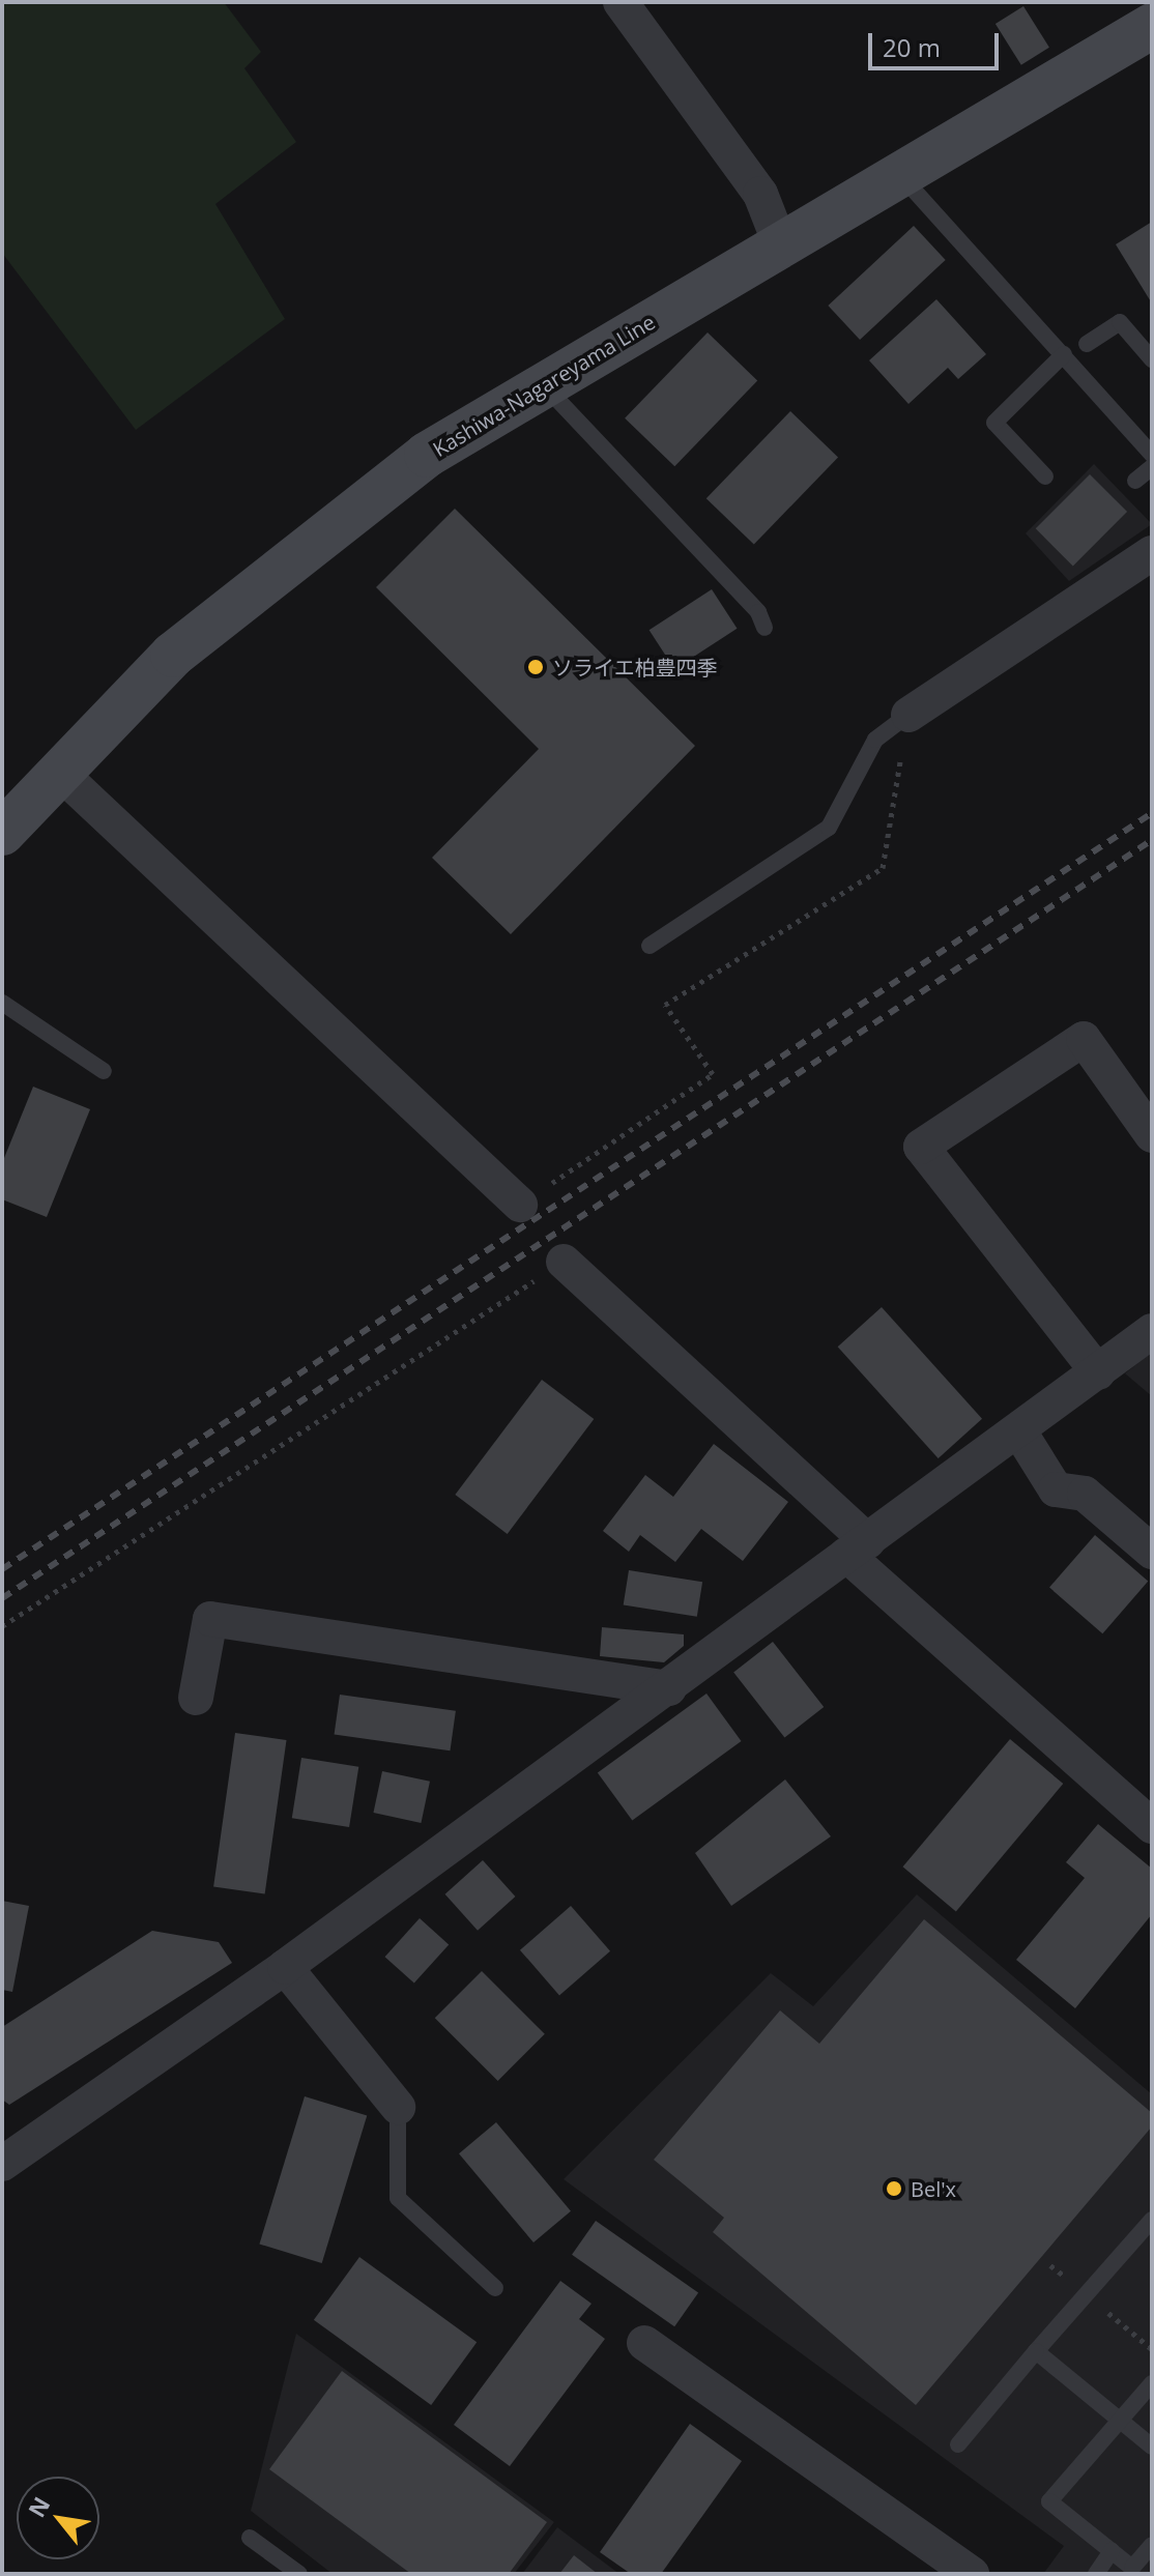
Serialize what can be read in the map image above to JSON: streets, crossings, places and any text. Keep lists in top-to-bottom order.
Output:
{
  "streets": {
    "main road": ["Kashiwa-Nagareyama Line"]
  },
  "places": ["ソライエ柏豊四季", "Bel'x"],
  "scale_bar": "20 m",
  "north": "top left"
}
